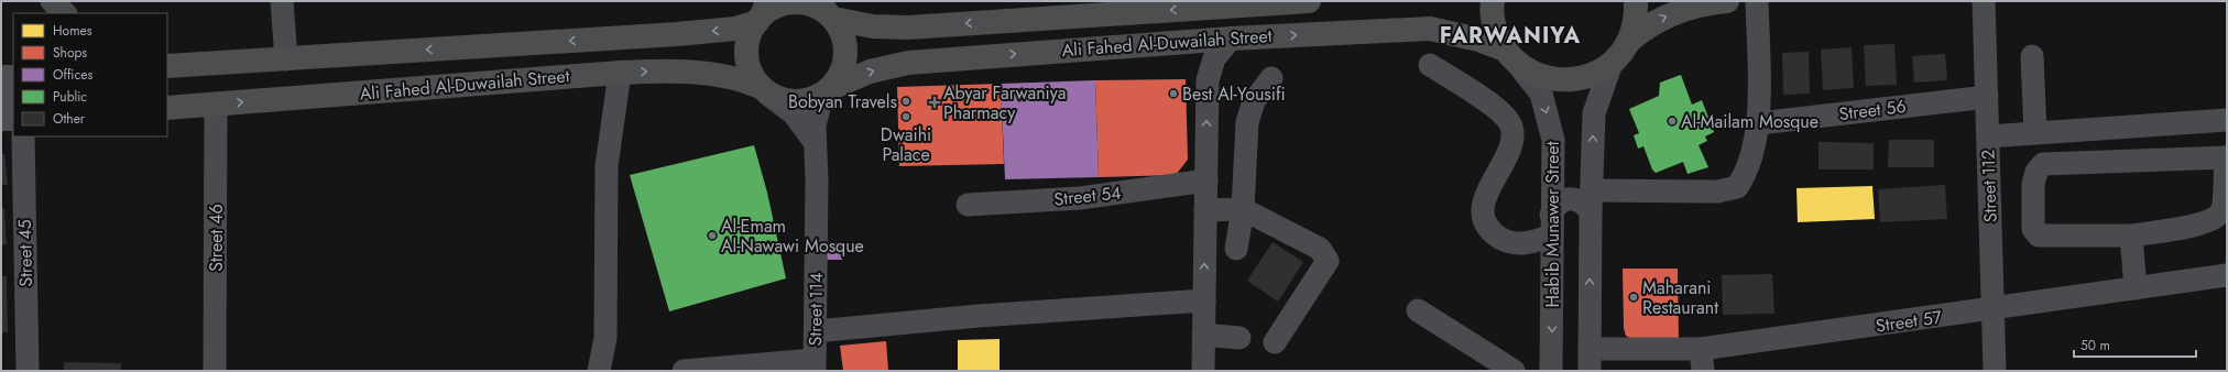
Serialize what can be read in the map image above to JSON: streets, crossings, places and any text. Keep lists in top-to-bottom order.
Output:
{
  "streets": {
    "main road": ["Ali Fahed Al-Duwailah Street"],
    "street": [
      "Street 56",
      "Street 112",
      "Street 54",
      "Habib Munawer Street",
      "Street 46",
      "Street 45",
      "Street 114",
      "Street 57"
    ]
  },
  "crossings": [
    ["Ali Fahed Al-Duwailah Street", "Habib Munawer Street"],
    ["Ali Fahed Al-Duwailah Street", "Street 46"],
    ["Ali Fahed Al-Duwailah Street", "Street 114"],
    ["Street 56", "Street 112"],
    ["Street 112", "Street 57"]
  ],
  "districts": ["FARWANIYA"],
  "places": {
    "other": [
      "Best Al-Yousifi",
      "Bobyan Travels",
      "Dwaihi Palace",
      "Al-Mailam Mosque",
      "Al-Emam Al-Nawawi Mosque",
      "Maharani Restaurant"
    ],
    "health": ["Abyar Farwaniya Pharmacy"]
  },
  "legend": [
    "Homes",
    "Shops",
    "Offices",
    "Public",
    "Other"
  ],
  "scale_bar": "50 m"
}
